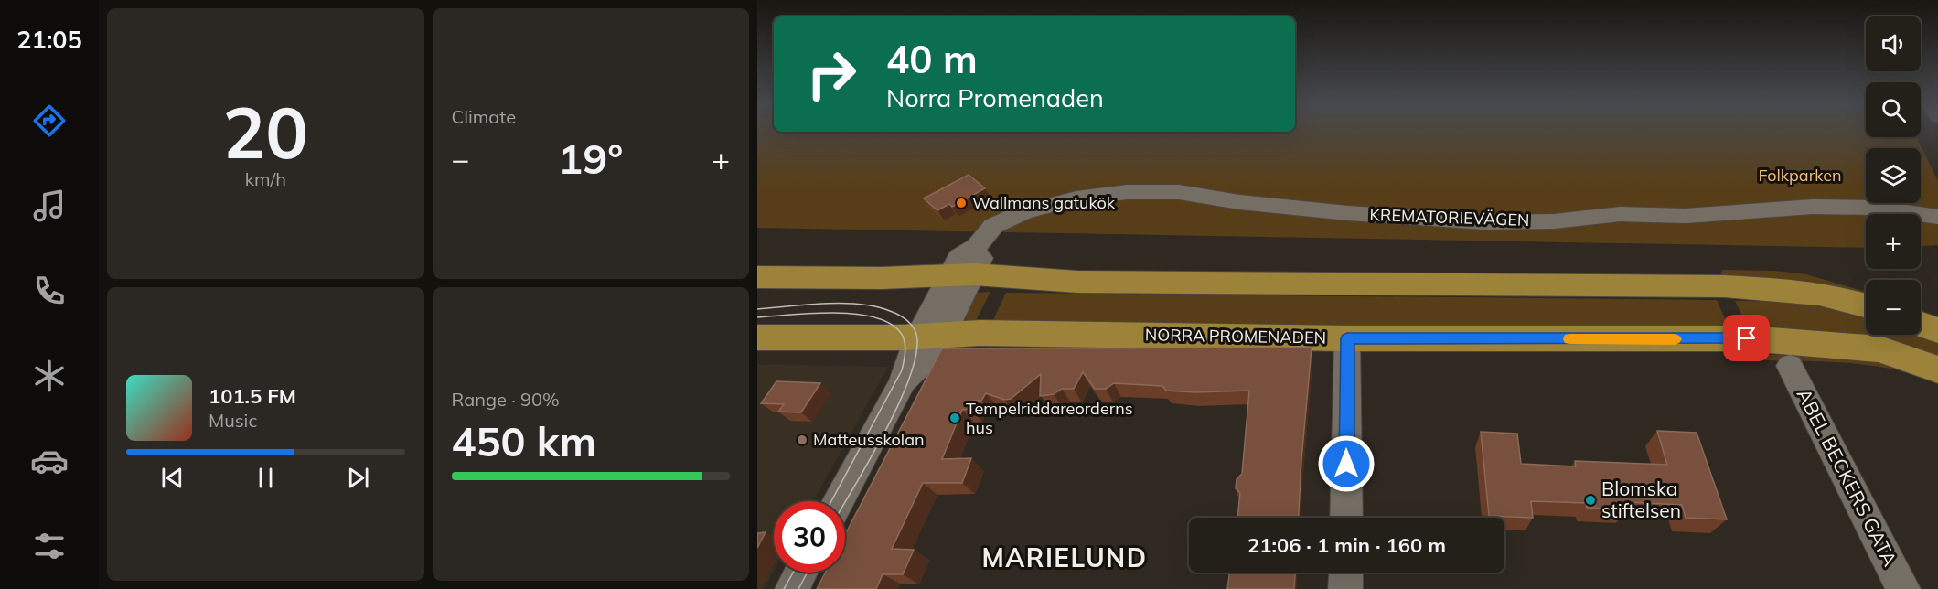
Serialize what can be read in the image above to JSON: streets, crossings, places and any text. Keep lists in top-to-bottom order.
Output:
{
  "streets": {
    "main road": ["NORRA PROMENADEN"],
    "street": ["KREMATORIEVÄGEN", "ABEL BECKERS GATA"]
  },
  "crossings": [
    ["KREMATORIEVÄGEN", "NORRA PROMENADEN"]
  ],
  "districts": ["MARIELUND"],
  "parks": ["Folkparken"],
  "places": [
    "Wallmans gatukök",
    "Tempelriddareorderns hus",
    "Matteusskolan",
    "Blomska stiftelsen"
  ],
  "page": {
    "tabs": "21:05",
    "tile": [
      ["20", "km/h"],
      "Climate",
      ["Range · 90%", "450 km"]
    ],
    "map_buttons": ["+", "−"],
    "turn": ["40 m", "Norra Promenaden"],
    "heat": ["−", "19°", "+"],
    "song": ["101.5 FM", "Music"],
    "limit": "30",
    "trip": "21:06 · 1 min · 160 m"
  }
}
